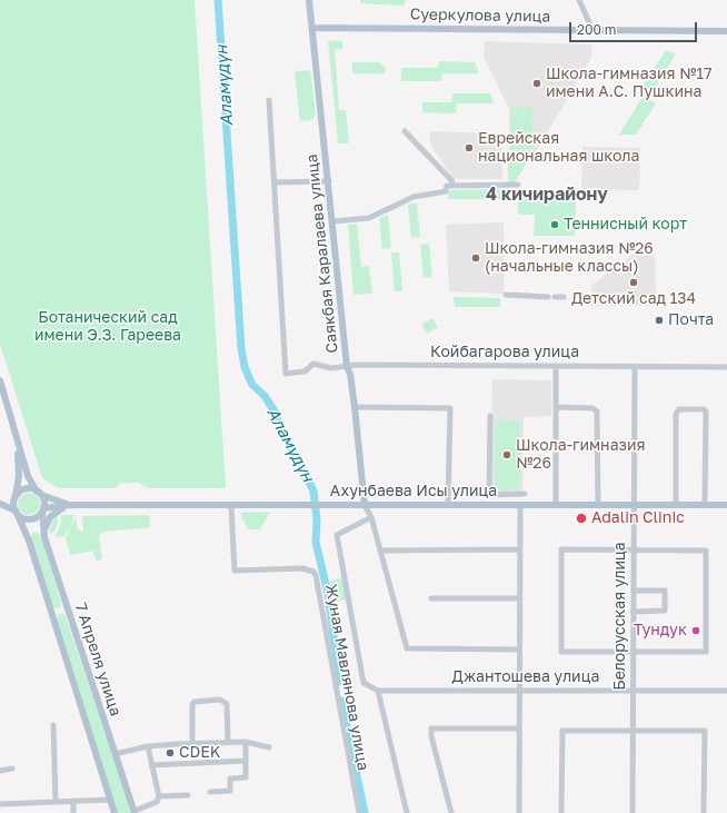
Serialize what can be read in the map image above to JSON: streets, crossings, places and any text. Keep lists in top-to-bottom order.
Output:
{
  "streets": {
    "main road": [
      "Суеркулова улица",
      "Саякбая Каралаева улица",
      "Ахунбаева Исы улица",
      "7 Апреля улица"
    ],
    "street": [
      "Койбагарова улица",
      "Белорусская улица",
      "Жуная Мавлянова улица",
      "Джантошева улица"
    ]
  },
  "crossings": [
    ["Суеркулова улица", "Саякбая Каралаева улица"],
    ["Саякбая Каралаева улица", "Койбагарова улица"],
    ["Саякбая Каралаева улица", "Ахунбаева Исы улица"],
    ["Койбагарова улица", "Белорусская улица"],
    ["Ахунбаева Исы улица", "Белорусская улица"],
    ["Ахунбаева Исы улица", "7 Апреля улица"],
    ["Ахунбаева Исы улица", "Жуная Мавлянова улица"],
    ["Белорусская улица", "Джантошева улица"]
  ],
  "districts": ["4 кичирайону"],
  "water": ["Аламүдүн"],
  "parks": ["Ботанический сад имени Э.З. Гареева"],
  "places": [
    "Школа-гимназия №17 имени А.С. Пушкина",
    "Еврейская национальная школа",
    "Теннисный корт",
    "Школа-гимназия №26 (начальные классы)",
    "Детский сад 134",
    "Почта",
    "Школа-гимназия №26",
    "Adalin Clinic",
    "Тундук",
    "CDEK"
  ],
  "scale_bar": "200 m"
}
